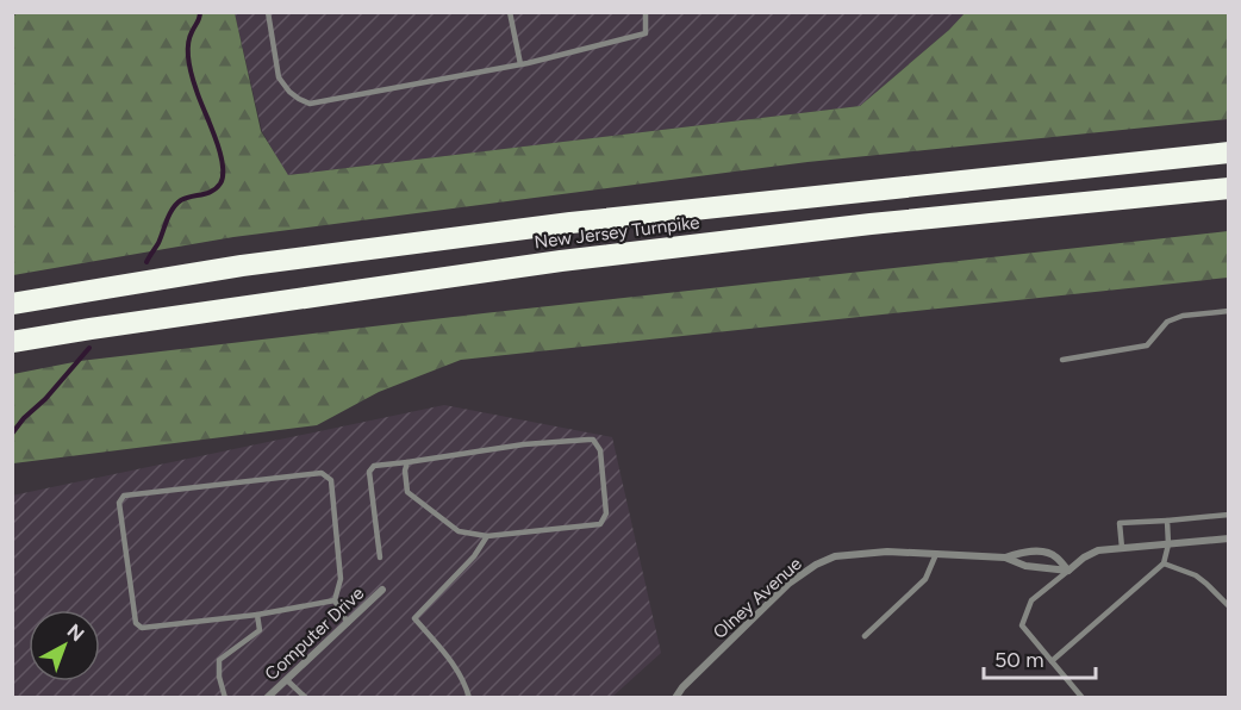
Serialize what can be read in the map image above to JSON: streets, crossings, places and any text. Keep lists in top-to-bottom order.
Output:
{
  "streets": {
    "highway": ["New Jersey Turnpike"],
    "street": ["Olney Avenue", "Computer Drive"]
  },
  "scale_bar": "50 m",
  "north": "top right"
}
